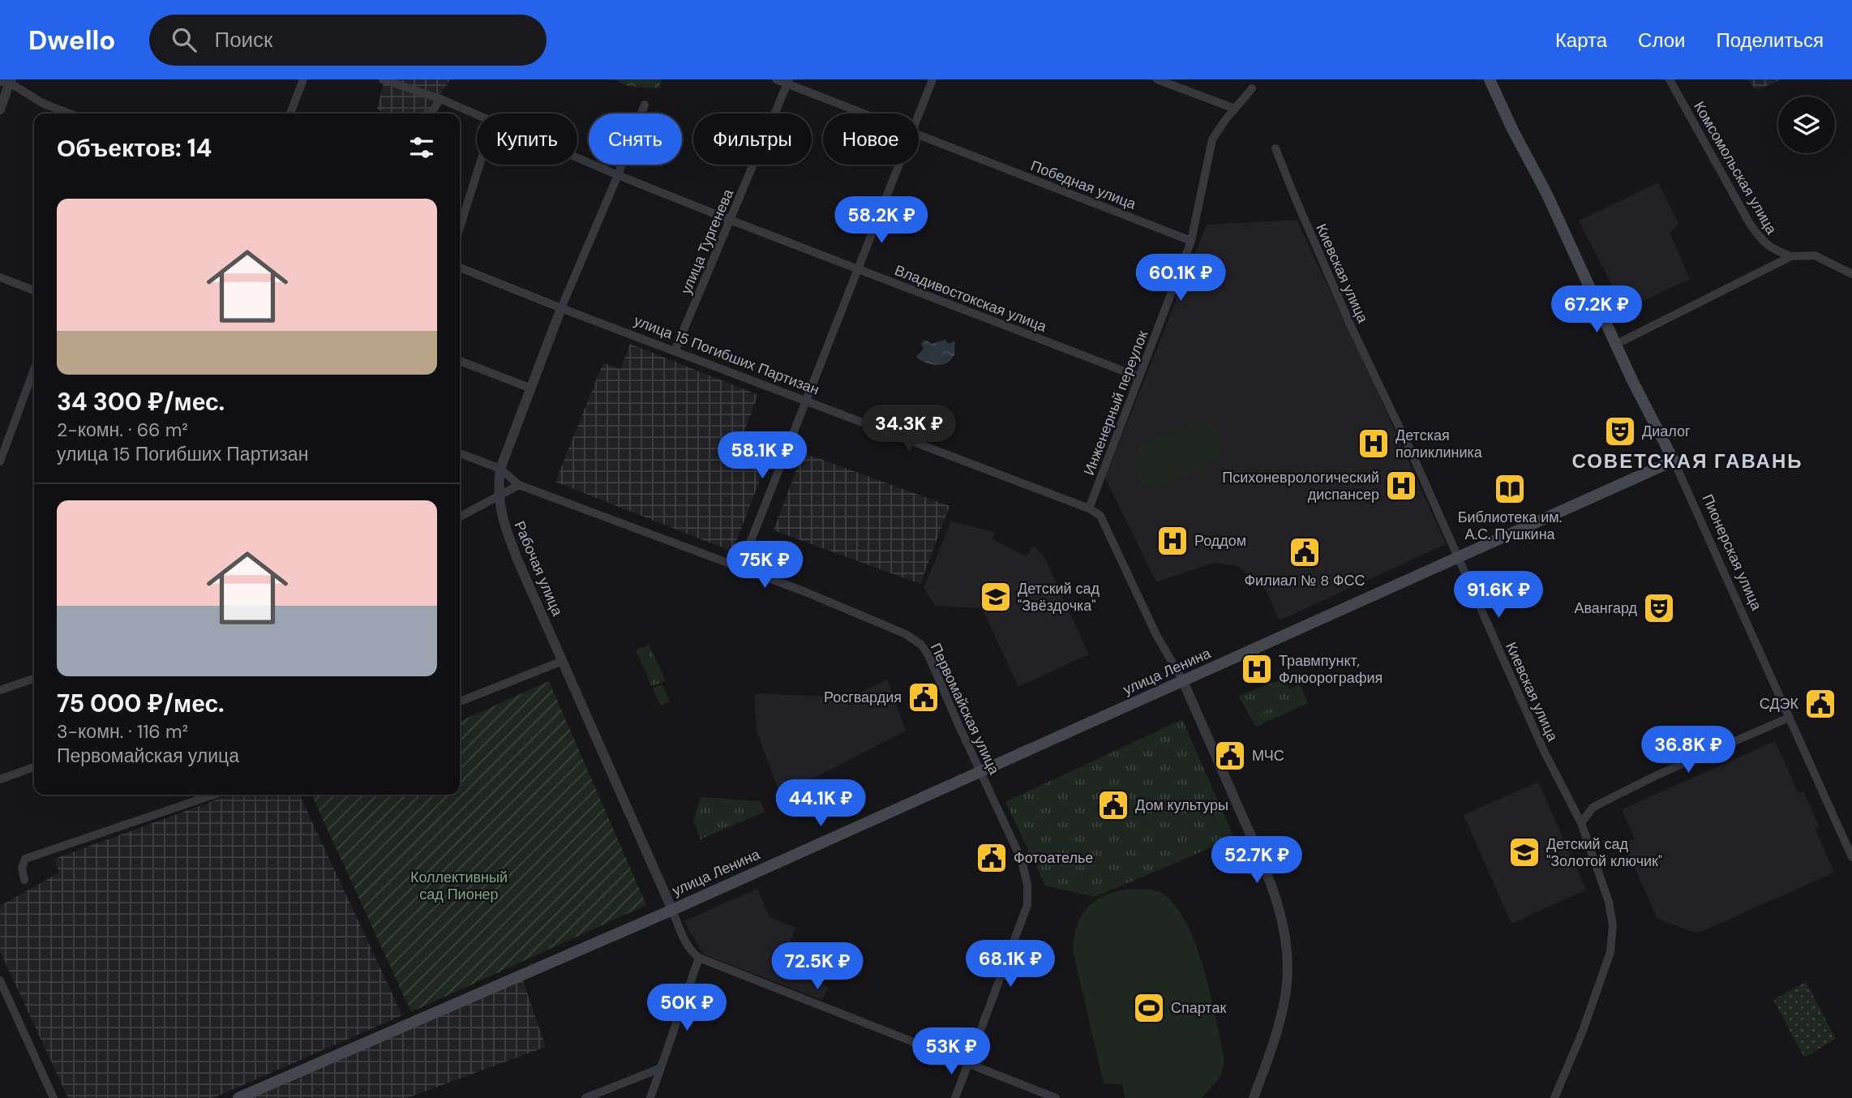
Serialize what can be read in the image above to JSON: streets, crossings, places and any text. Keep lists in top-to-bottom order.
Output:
{
  "streets": {
    "main road": ["Пионерская улица", "улица Ленина"],
    "street": [
      "Комсомольская улица",
      "Победная улица",
      "улица Тургенева",
      "Киевская улица",
      "Владивостокская улица",
      "улица 15 Погибших Партизан",
      "Инженерный переулок",
      "Рабочая улица",
      "Первомайская улица"
    ]
  },
  "crossings": [
    ["Победная улица", "улица Тургенева"],
    ["Победная улица", "Инженерный переулок"],
    ["улица Тургенева", "Владивостокская улица"],
    ["улица Тургенева", "улица 15 Погибших Партизан"],
    ["Киевская улица", "улица Ленина"],
    ["Владивостокская улица", "Инженерный переулок"],
    ["Владивостокская улица", "Рабочая улица"],
    ["улица 15 Погибших Партизан", "Инженерный переулок"],
    ["улица 15 Погибших Партизан", "Рабочая улица"],
    ["улица 15 Погибших Партизан", "улица Ленина"],
    ["Пионерская улица", "улица Ленина"],
    ["Рабочая улица", "улица Ленина"],
    ["Рабочая улица", "Первомайская улица"],
    ["улица Ленина", "Первомайская улица"]
  ],
  "districts": ["СОВЕТСКАЯ ГАВАНЬ"],
  "parks": ["Коллективный сад Пионер"],
  "places": {
    "theatre": ["Диалог", "Авангард"],
    "hospital": [
      "Детская поликлиника",
      "Психоневрологический диспансер",
      "Роддом",
      "Травмпункт, Флюорография"
    ],
    "library": ["Библиотека им. А.С. Пушкина"],
    "public building": [
      "Филиал № 8 ФСС",
      "Росгвардия",
      "СДЭК",
      "МЧС",
      "Дом культуры",
      "Фотоателье"
    ],
    "school or university": ["Детский сад \"Звёздочка\"", "Детский сад \"Золотой ключик\""],
    "sports": ["Спартак"]
  },
  "page": {
    "header": "Dwello",
    "search": "Поиск",
    "nav": ["Карта", "Слои", "Поделиться"],
    "chip": [
      "Купить",
      "Снять",
      "Фильтры",
      "Новое"
    ],
    "heading": "Объектов: 14",
    "list": [
      {
        "name": "34 300 ₽/мес.",
        "note": "2-комн. · 66 m² · улица 15 Погибших Партизан"
      },
      {
        "name": "75 000 ₽/мес.",
        "note": "3-комн. · 116 m² · Первомайская улица"
      }
    ],
    "price": [
      "58.2K ₽",
      "60.1K ₽",
      "67.2K ₽",
      "34.3K ₽",
      "58.1K ₽",
      "75K ₽",
      "91.6K ₽",
      "36.8K ₽",
      "44.1K ₽",
      "52.7K ₽",
      "68.1K ₽",
      "72.5K ₽",
      "50K ₽",
      "53K ₽"
    ]
  }
}
